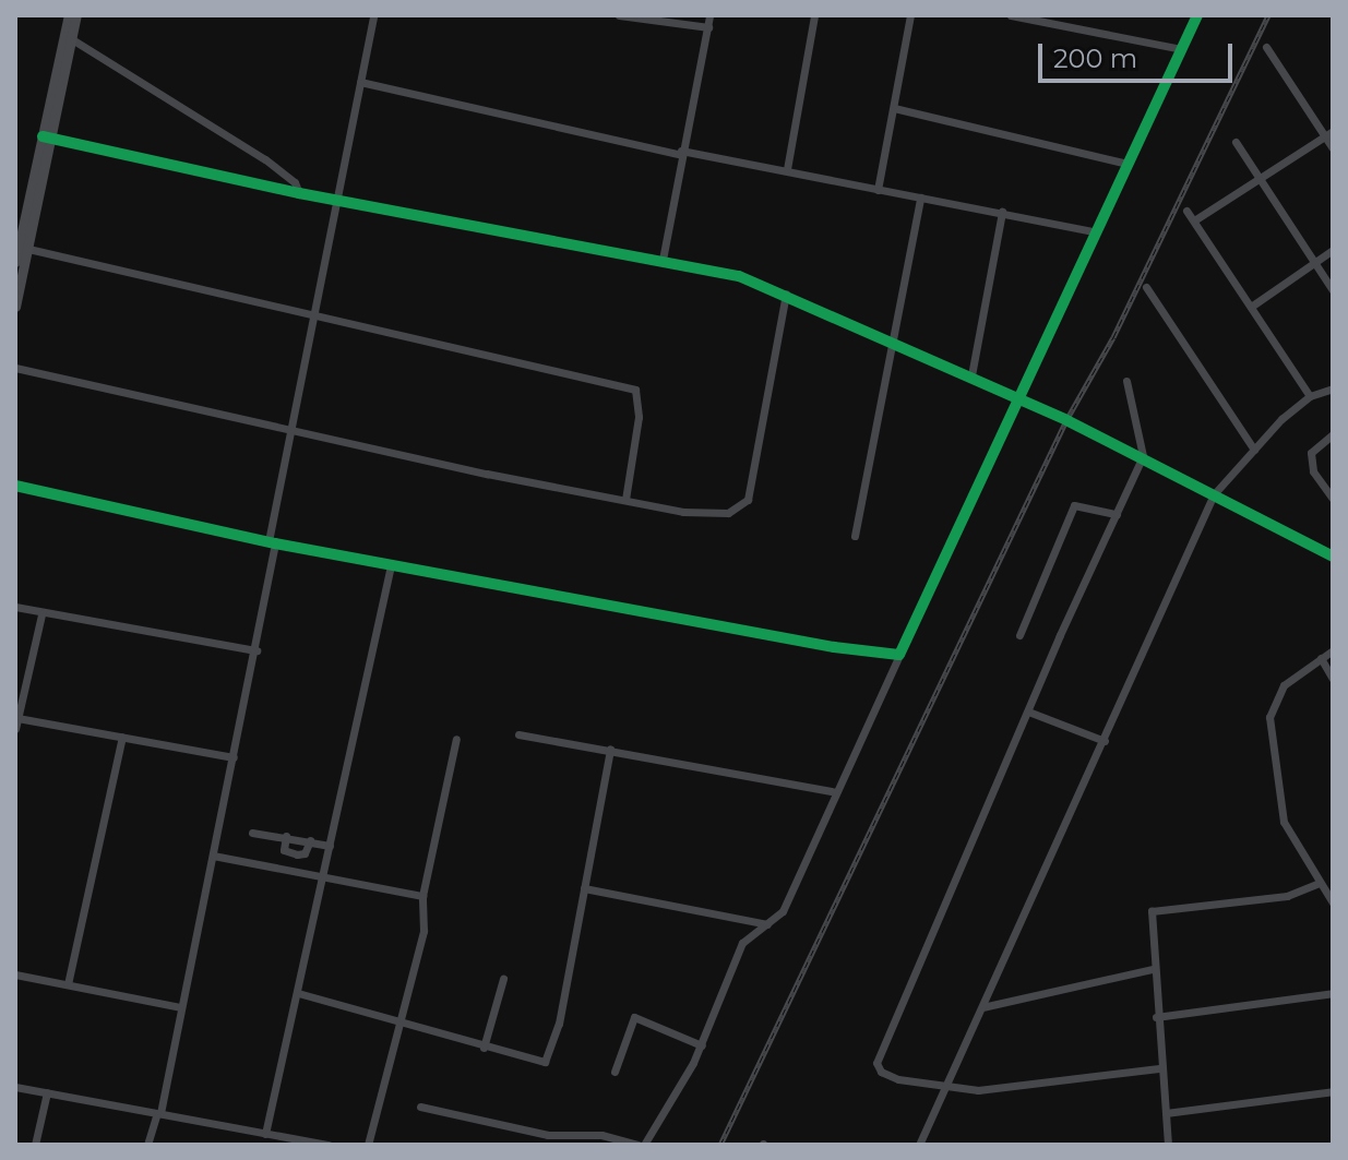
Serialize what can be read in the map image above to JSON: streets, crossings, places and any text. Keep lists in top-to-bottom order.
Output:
{
  "scale_bar": "200 m"
}
